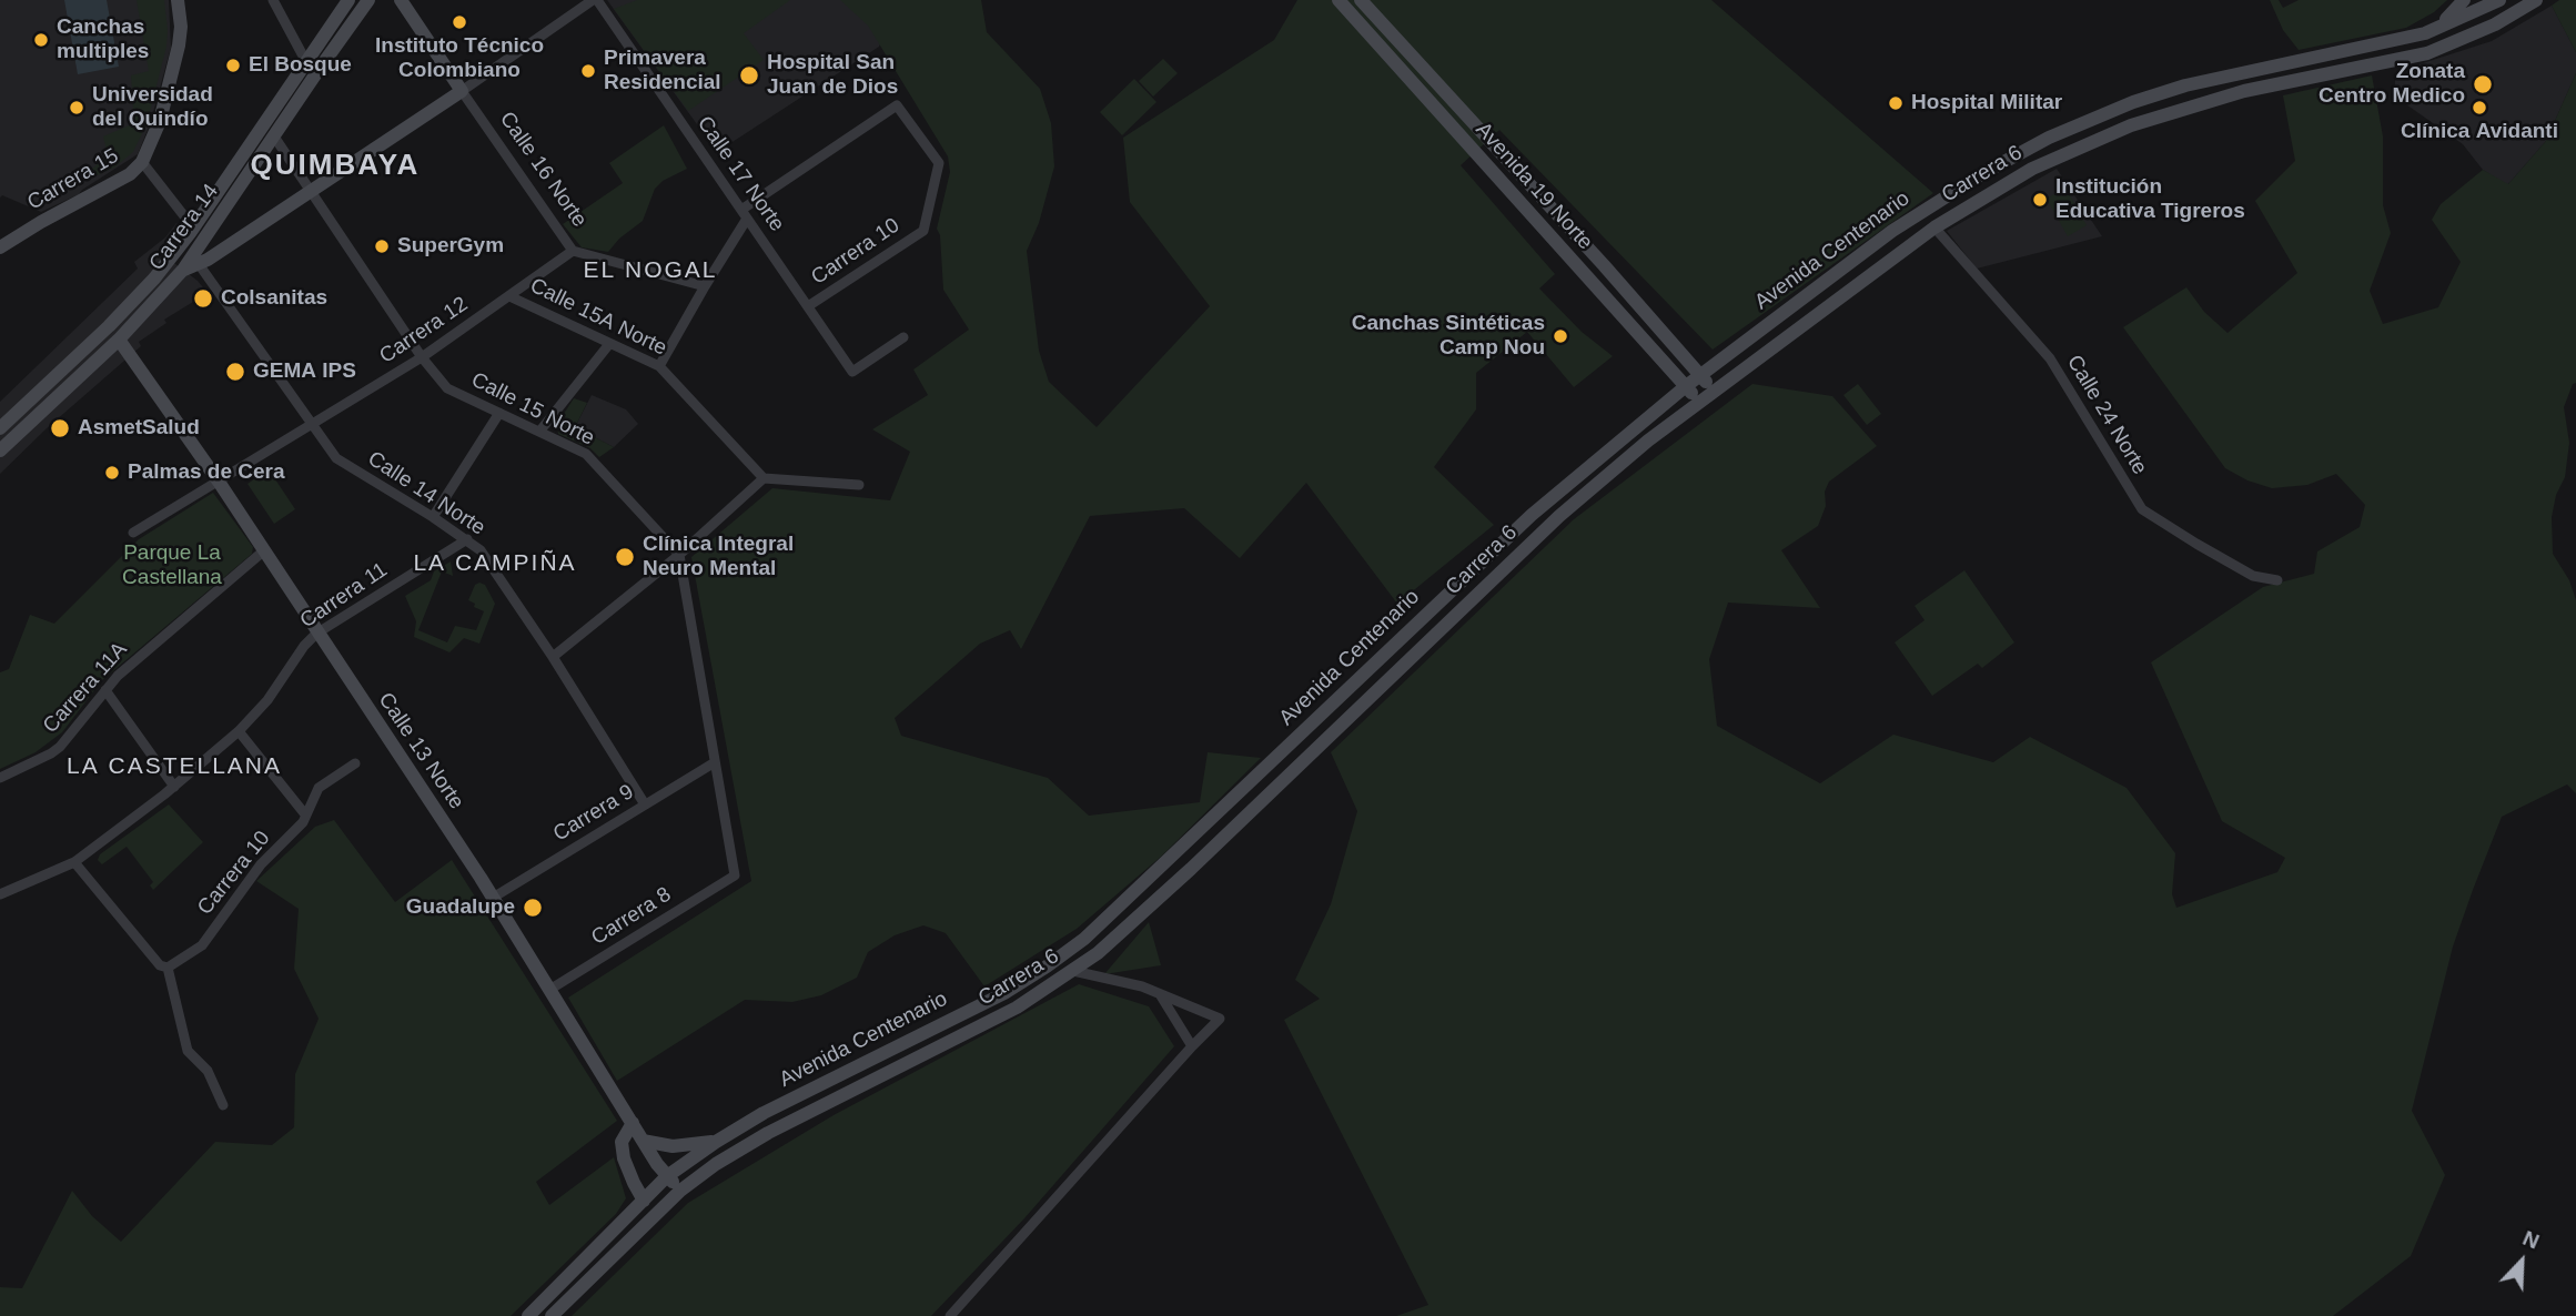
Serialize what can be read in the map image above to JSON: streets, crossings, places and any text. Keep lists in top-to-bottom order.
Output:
{
  "streets": {
    "main road": [
      "Calle 16 Norte",
      "Carrera 6",
      "Carrera 15",
      "Avenida 19 Norte",
      "Carrera 14",
      "Avenida Centenario",
      "Calle 13 Norte"
    ],
    "street": [
      "Calle 17 Norte",
      "Carrera 10",
      "Calle 15A Norte",
      "Carrera 12",
      "Calle 15 Norte",
      "Calle 24 Norte",
      "Calle 14 Norte",
      "Carrera 11",
      "Carrera 11A",
      "Carrera 9",
      "Carrera 8"
    ]
  },
  "crossings": [
    ["Calle 16 Norte", "Carrera 12"],
    ["Calle 17 Norte", "Carrera 10"],
    ["Carrera 6", "Avenida 19 Norte"],
    ["Carrera 6", "Calle 24 Norte"],
    ["Carrera 6", "Calle 13 Norte"],
    ["Avenida 19 Norte", "Avenida Centenario"],
    ["Carrera 14", "Calle 15 Norte"],
    ["Carrera 14", "Calle 13 Norte"],
    ["Avenida Centenario", "Calle 13 Norte"],
    ["Calle 15A Norte", "Carrera 12"],
    ["Carrera 12", "Calle 15 Norte"],
    ["Carrera 12", "Calle 14 Norte"],
    ["Carrera 12", "Calle 13 Norte"],
    ["Calle 14 Norte", "Carrera 11"],
    ["Calle 14 Norte", "Carrera 9"],
    ["Carrera 11", "Calle 13 Norte"],
    ["Carrera 11A", "Calle 13 Norte"],
    ["Calle 13 Norte", "Carrera 9"],
    ["Calle 13 Norte", "Carrera 8"],
    ["Carrera 9", "Carrera 8"]
  ],
  "districts": [
    "QUIMBAYA",
    "EL NOGAL",
    "LA CAMPIÑA",
    "LA CASTELLANA"
  ],
  "parks": ["Parque La Castellana"],
  "places": [
    "Instituto Técnico Colombiano",
    "Canchas multiples",
    "El Bosque",
    "Primavera Residencial",
    "Hospital San Juan de Dios",
    "Zonata Centro Medico",
    "Hospital Militar",
    "Universidad del Quindío",
    "Clínica Avidanti",
    "Institución Educativa Tigreros",
    "SuperGym",
    "Colsanitas",
    "Canchas Sintéticas Camp Nou",
    "GEMA IPS",
    "AsmetSalud",
    "Palmas de Cera",
    "Clínica Integral Neuro Mental",
    "Guadalupe"
  ],
  "north": "top right"
}
